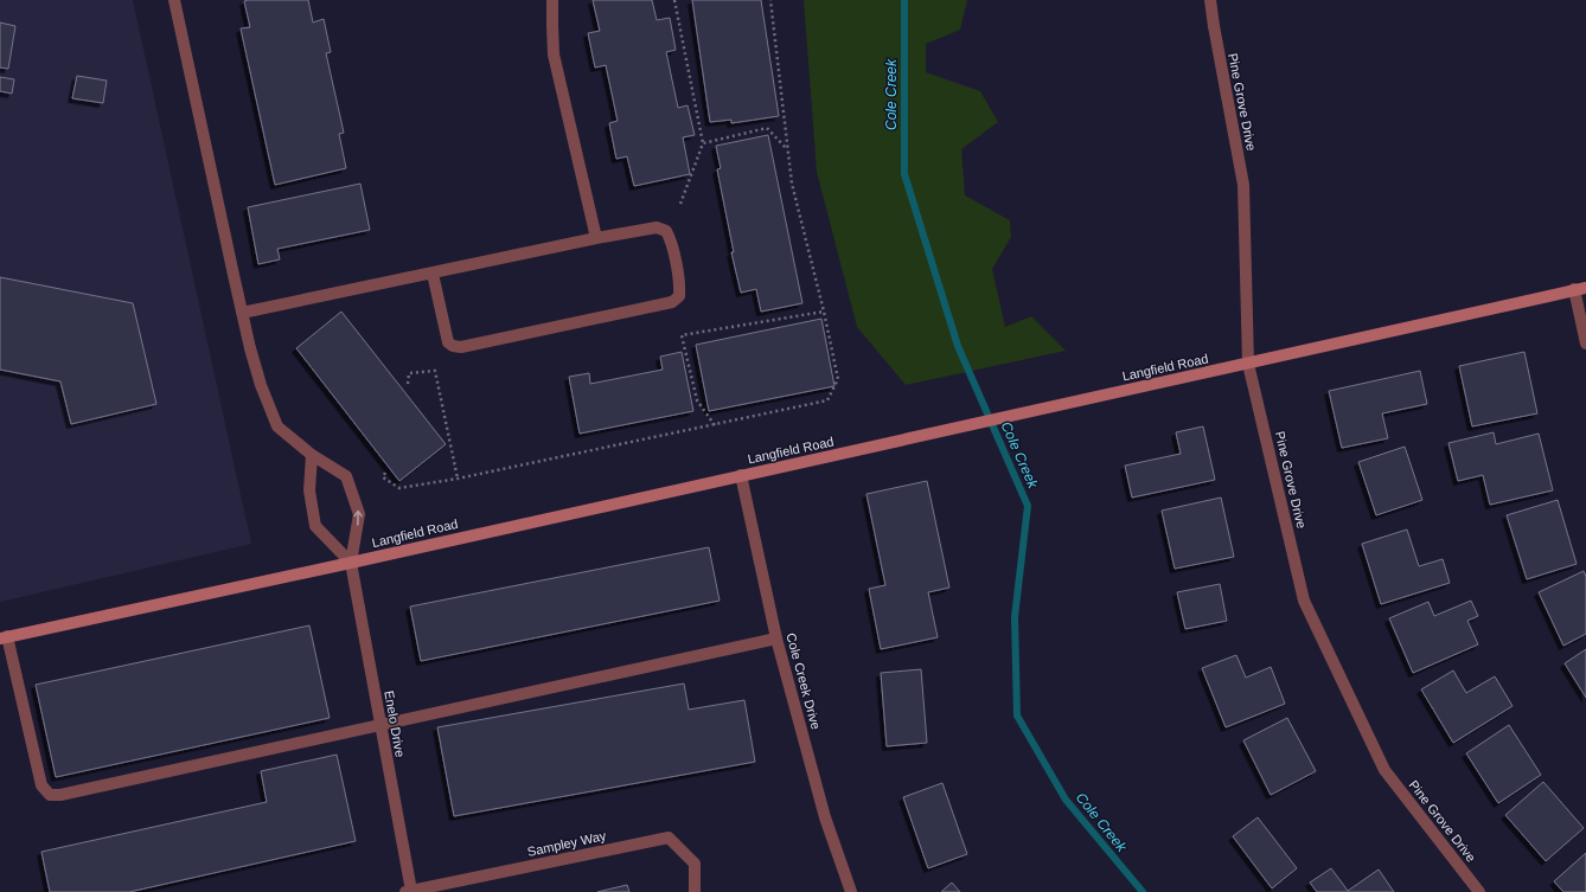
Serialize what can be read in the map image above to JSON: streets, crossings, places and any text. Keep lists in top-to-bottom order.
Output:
{
  "streets": {
    "street": [
      "Pine Grove Drive",
      "Langfield Road",
      "Cole Creek Drive",
      "Enelo Drive",
      "Sampley Way"
    ]
  },
  "crossings": [
    ["Pine Grove Drive", "Langfield Road"],
    ["Langfield Road", "Cole Creek Drive"],
    ["Langfield Road", "Enelo Drive"],
    ["Enelo Drive", "Sampley Way"]
  ],
  "water": ["Cole Creek"]
}
